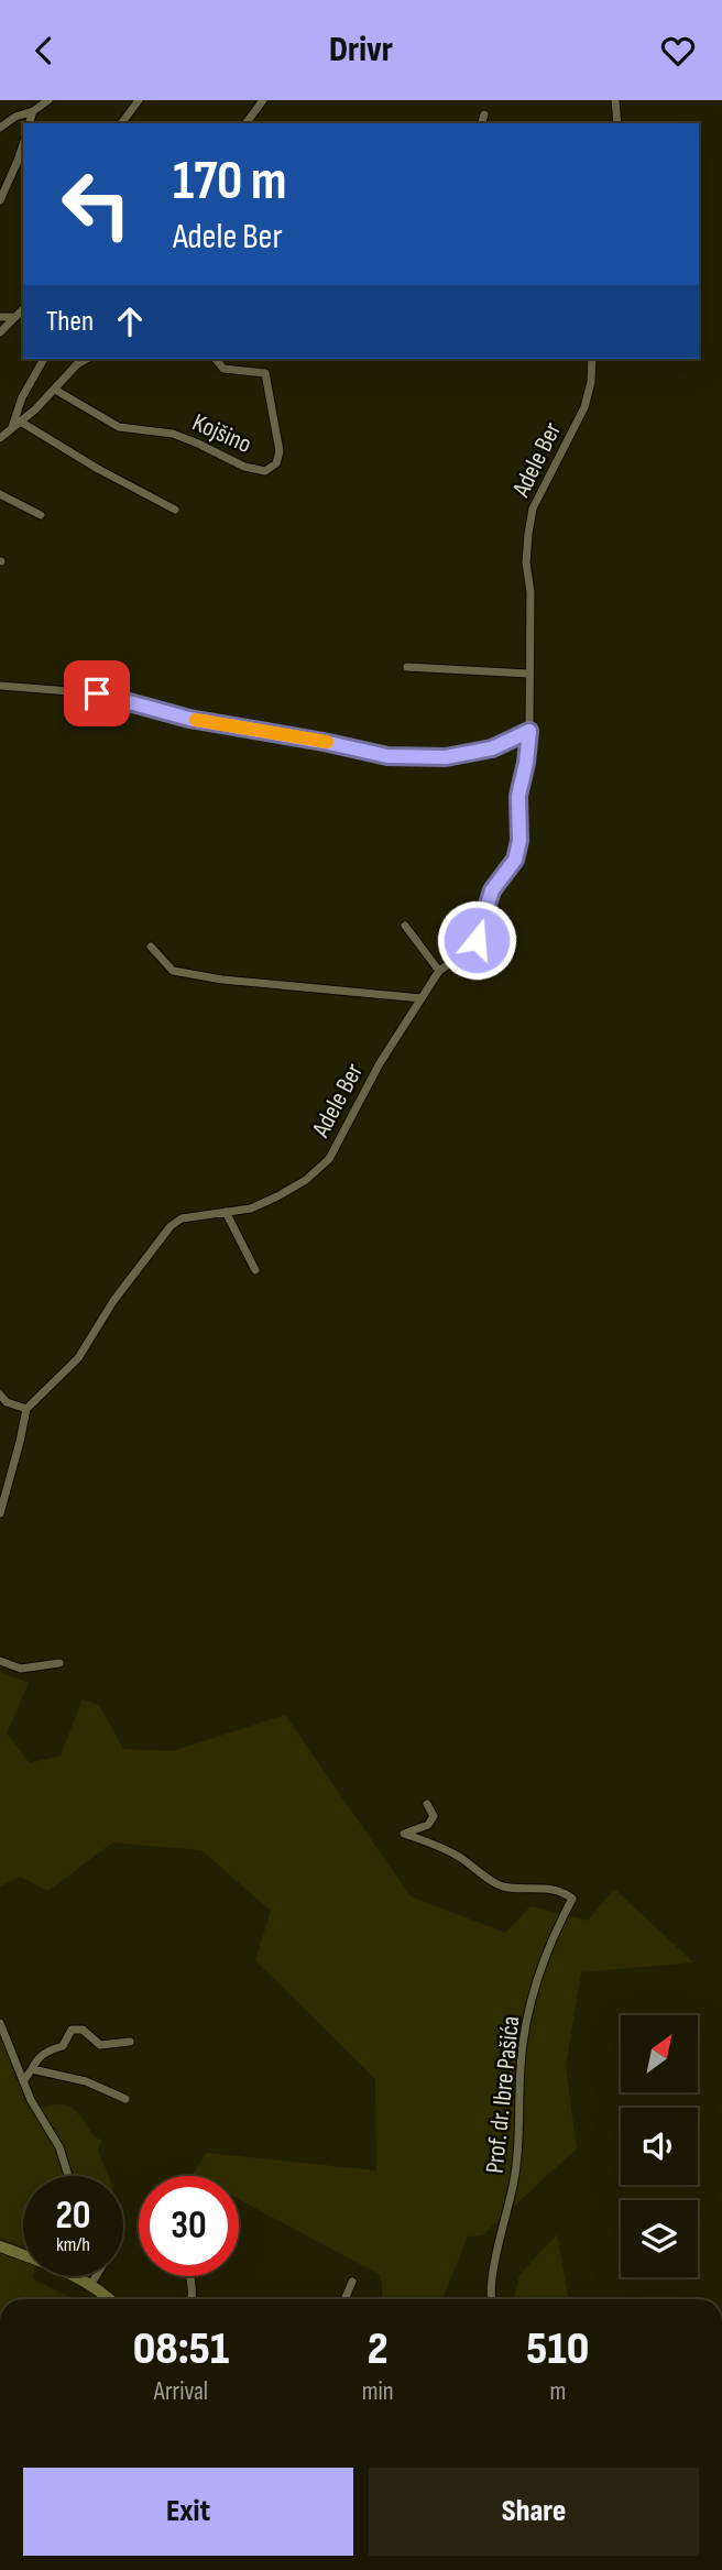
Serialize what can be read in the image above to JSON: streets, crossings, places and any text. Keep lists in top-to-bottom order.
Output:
{
  "streets": {
    "street": ["Kojšino", "Adele Ber", "Prof. dr. Ibre Pašića"]
  },
  "north": "top right",
  "page": {
    "header": "Drivr",
    "turn": ["170 m", "Adele Ber"],
    "then": "Then",
    "speed": "20 km/h",
    "limit": "30",
    "eta": [
      "08:51",
      "Arrival",
      "2",
      "min",
      "510",
      "m"
    ],
    "buttons": ["Exit", "Share"]
  }
}
